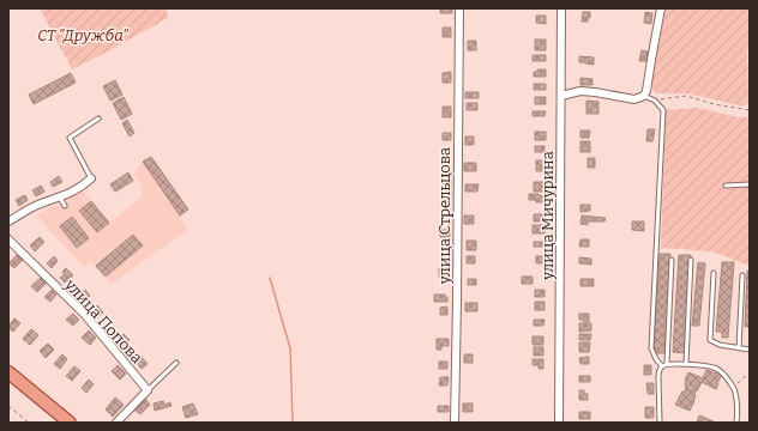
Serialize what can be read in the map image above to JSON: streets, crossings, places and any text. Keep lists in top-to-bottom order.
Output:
{
  "streets": {
    "street": ["улица Стрельцова", "улица Мичурина", "улица Попова"]
  },
  "parks": ["СТ \"Дружба\""]
}
